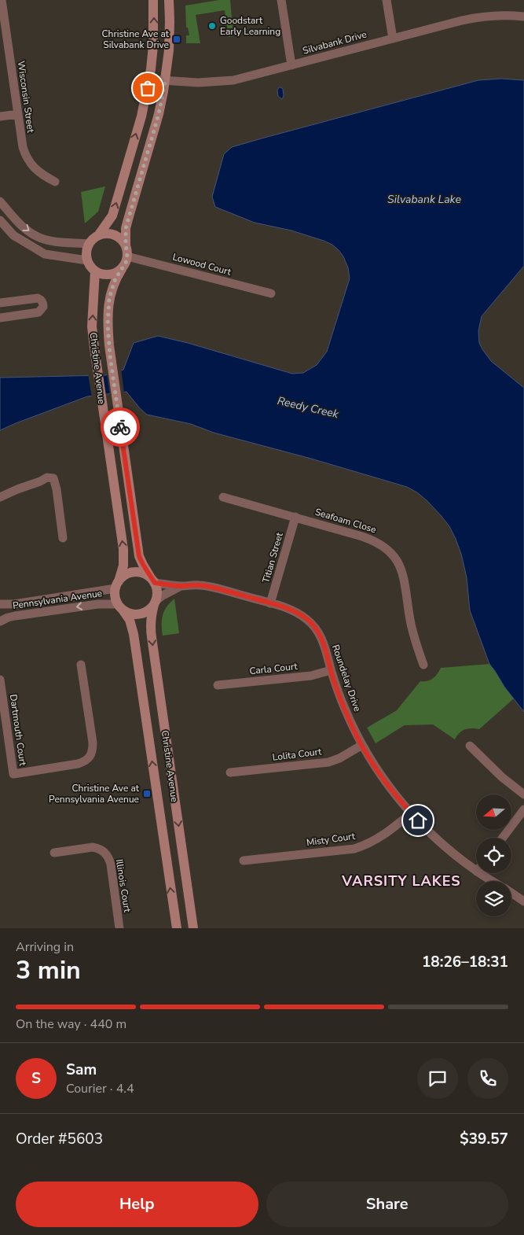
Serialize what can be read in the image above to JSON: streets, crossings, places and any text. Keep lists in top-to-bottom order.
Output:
{
  "streets": {
    "main road": ["Christine Avenue"],
    "street": [
      "Silvabank Drive",
      "Wisconsin Street",
      "Lowood Court",
      "Seafoam Close",
      "Titian Street",
      "Pennsylvania Avenue",
      "Carla Court",
      "Roundelay Drive",
      "Dartmouth Court",
      "Lolita Court",
      "Misty Court",
      "Illinois Court"
    ]
  },
  "crossings": [
    ["Lowood Court", "Christine Avenue"],
    ["Christine Avenue", "Pennsylvania Avenue"],
    ["Christine Avenue", "Roundelay Drive"],
    ["Seafoam Close", "Titian Street"],
    ["Titian Street", "Roundelay Drive"],
    ["Pennsylvania Avenue", "Roundelay Drive"],
    ["Carla Court", "Roundelay Drive"],
    ["Roundelay Drive", "Lolita Court"],
    ["Roundelay Drive", "Misty Court"]
  ],
  "districts": ["VARSITY LAKES"],
  "water": ["Silvabank Lake", "Reedy Creek"],
  "places": {
    "other": ["Goodstart Early Learning"],
    "transit": ["Christine Ave at Silvabank Drive", "Christine Ave at Pennsylvania Avenue"]
  },
  "north": "left",
  "page": {
    "heading": ["3 min", "Arriving in", "18:26–18:31"],
    "panel": [
      "Sam",
      "Courier · 4.4",
      "Order #5603",
      "$39.57"
    ],
    "bar": "On the way · 440 m",
    "round": "S",
    "buttons": ["Help", "Share"]
  }
}
